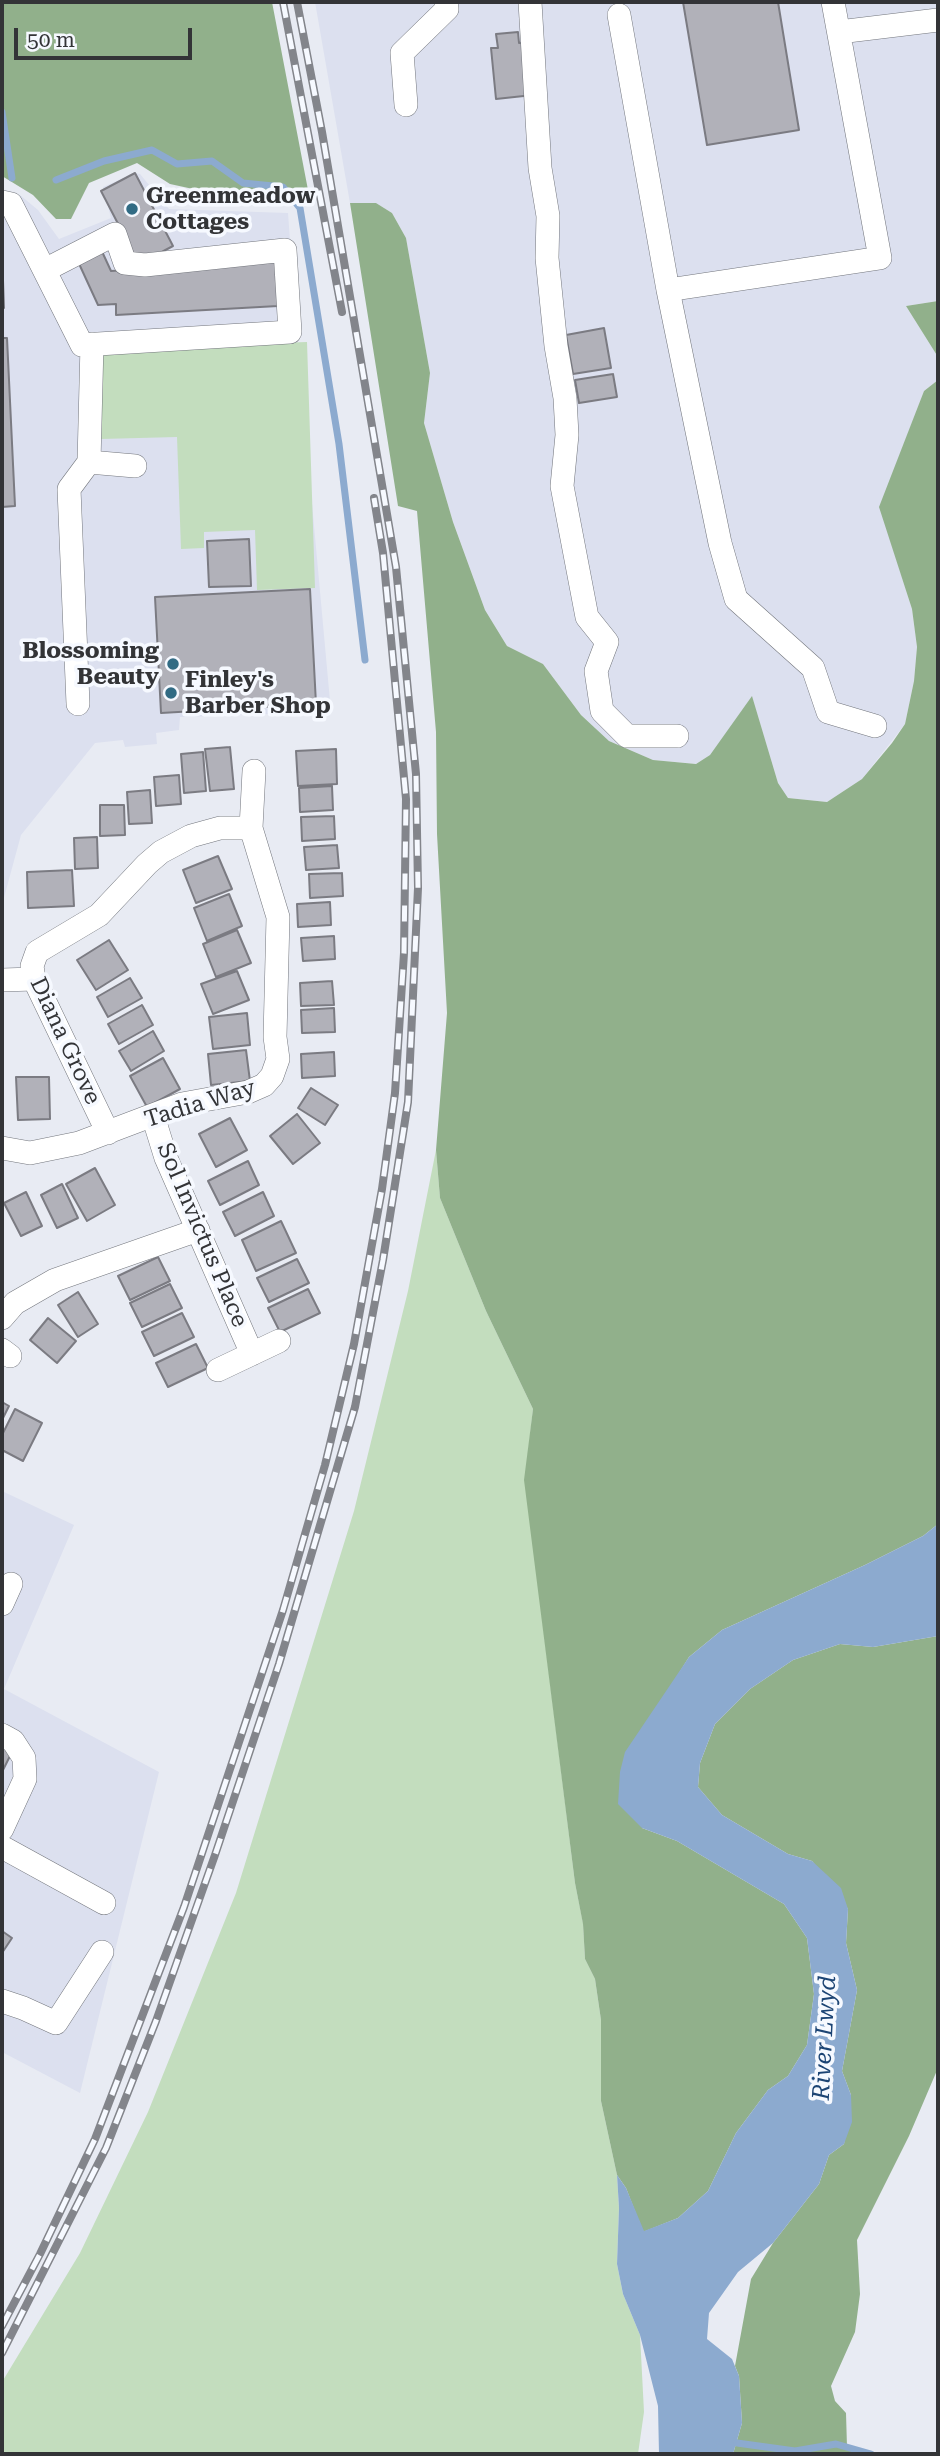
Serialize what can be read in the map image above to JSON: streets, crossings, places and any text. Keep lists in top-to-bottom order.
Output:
{
  "streets": {
    "street": ["Diana Grove", "Tadia Way", "Sol Invictus Place"]
  },
  "crossings": [
    ["Diana Grove", "Tadia Way"],
    ["Tadia Way", "Sol Invictus Place"]
  ],
  "water": ["River Lwyd"],
  "places": ["Greenmeadow Cottages", "Blossoming Beauty", "Finley's Barber Shop"],
  "scale_bar": "50 m"
}
